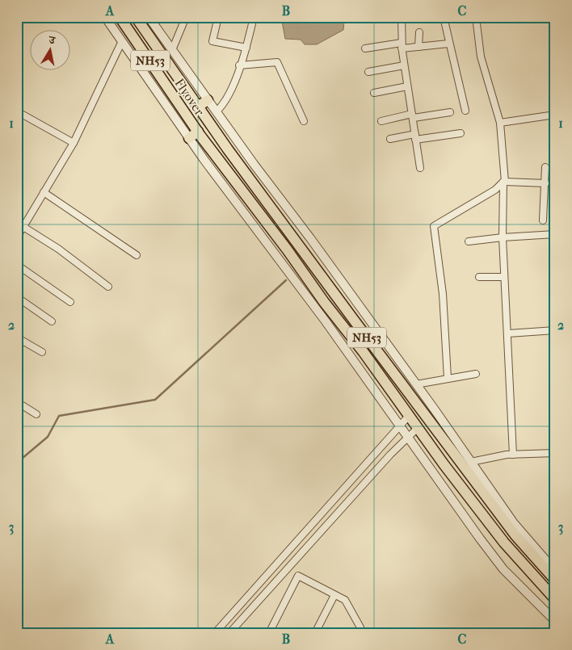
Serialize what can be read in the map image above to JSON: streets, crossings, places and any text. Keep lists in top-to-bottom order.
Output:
{
  "streets": {
    "highway": ["NH53", "Flyover"]
  },
  "crossings": [
    ["NH53", "Flyover"]
  ],
  "north": "top",
  "grid": {
    "columns": ["A", "B", "C"],
    "rows": ["1", "2", "3"]
  }
}
